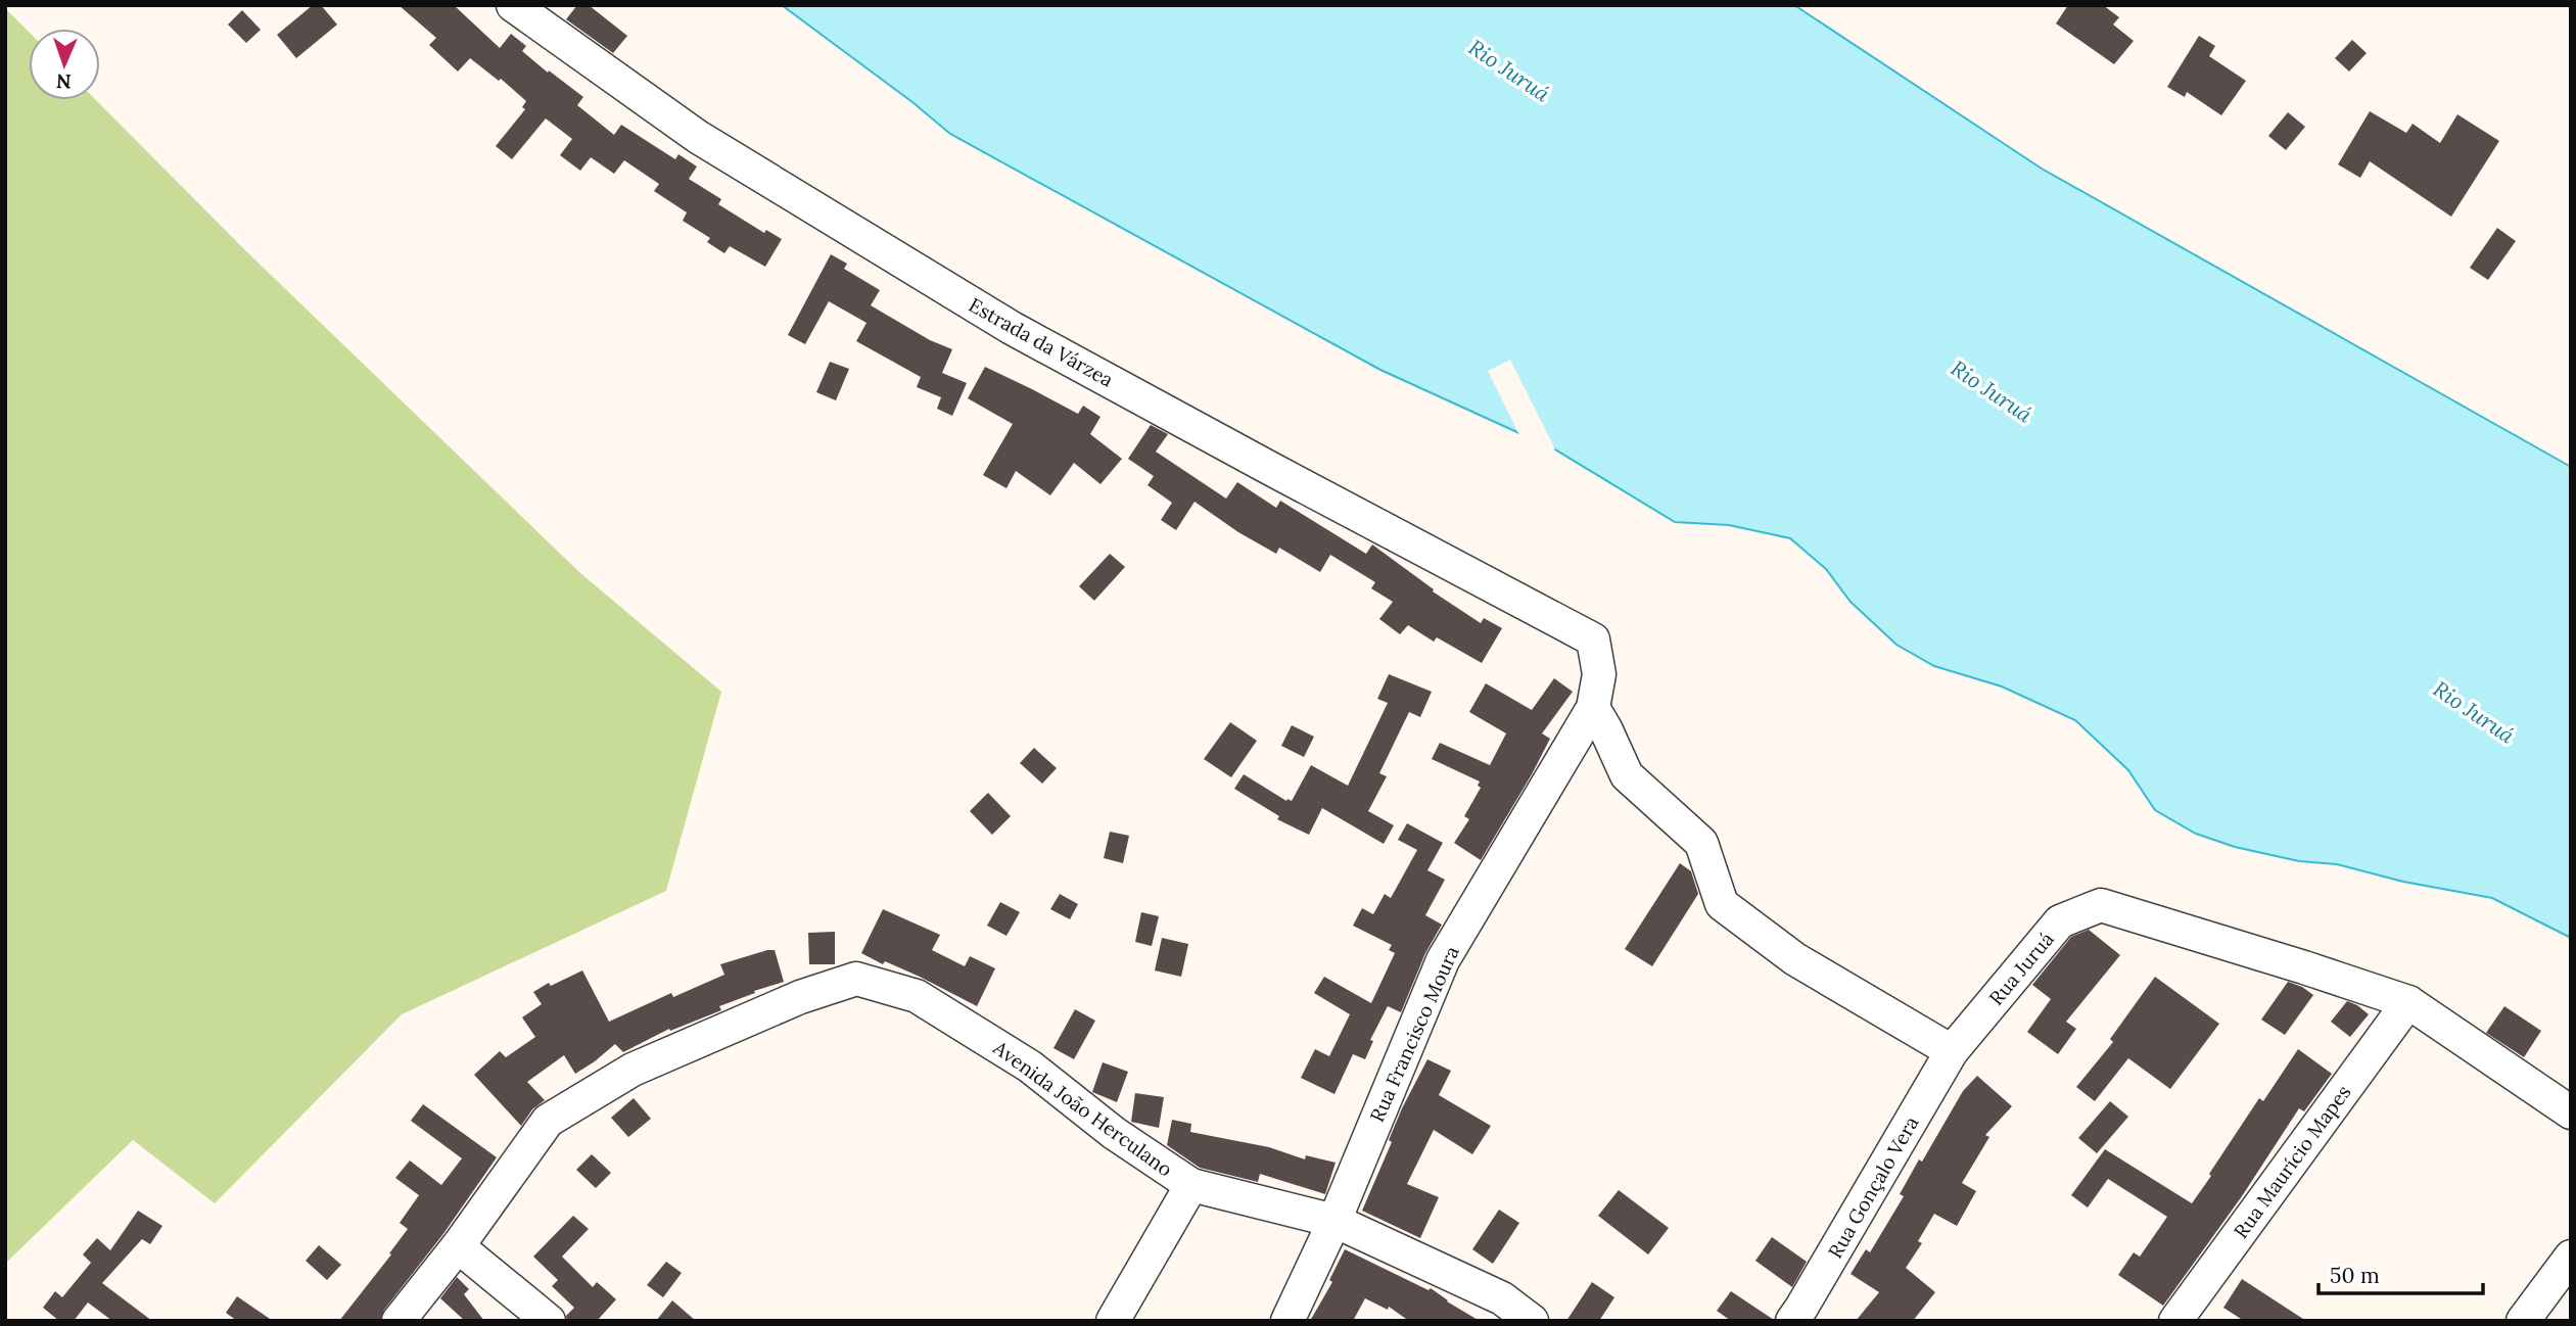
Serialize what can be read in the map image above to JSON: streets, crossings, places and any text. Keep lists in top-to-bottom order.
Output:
{
  "streets": {
    "street": [
      "Estrada da Várzea",
      "Rua Juruá",
      "Rua Francisco Moura",
      "Avenida João Herculano",
      "Rua Maurício Mapes",
      "Rua Gonçalo Vera"
    ]
  },
  "crossings": [
    ["Estrada da Várzea", "Rua Francisco Moura"],
    ["Rua Juruá", "Rua Maurício Mapes"],
    ["Rua Juruá", "Rua Gonçalo Vera"],
    ["Rua Francisco Moura", "Avenida João Herculano"]
  ],
  "water": ["Rio Juruá"],
  "scale_bar": "50 m",
  "north": "bottom"
}
